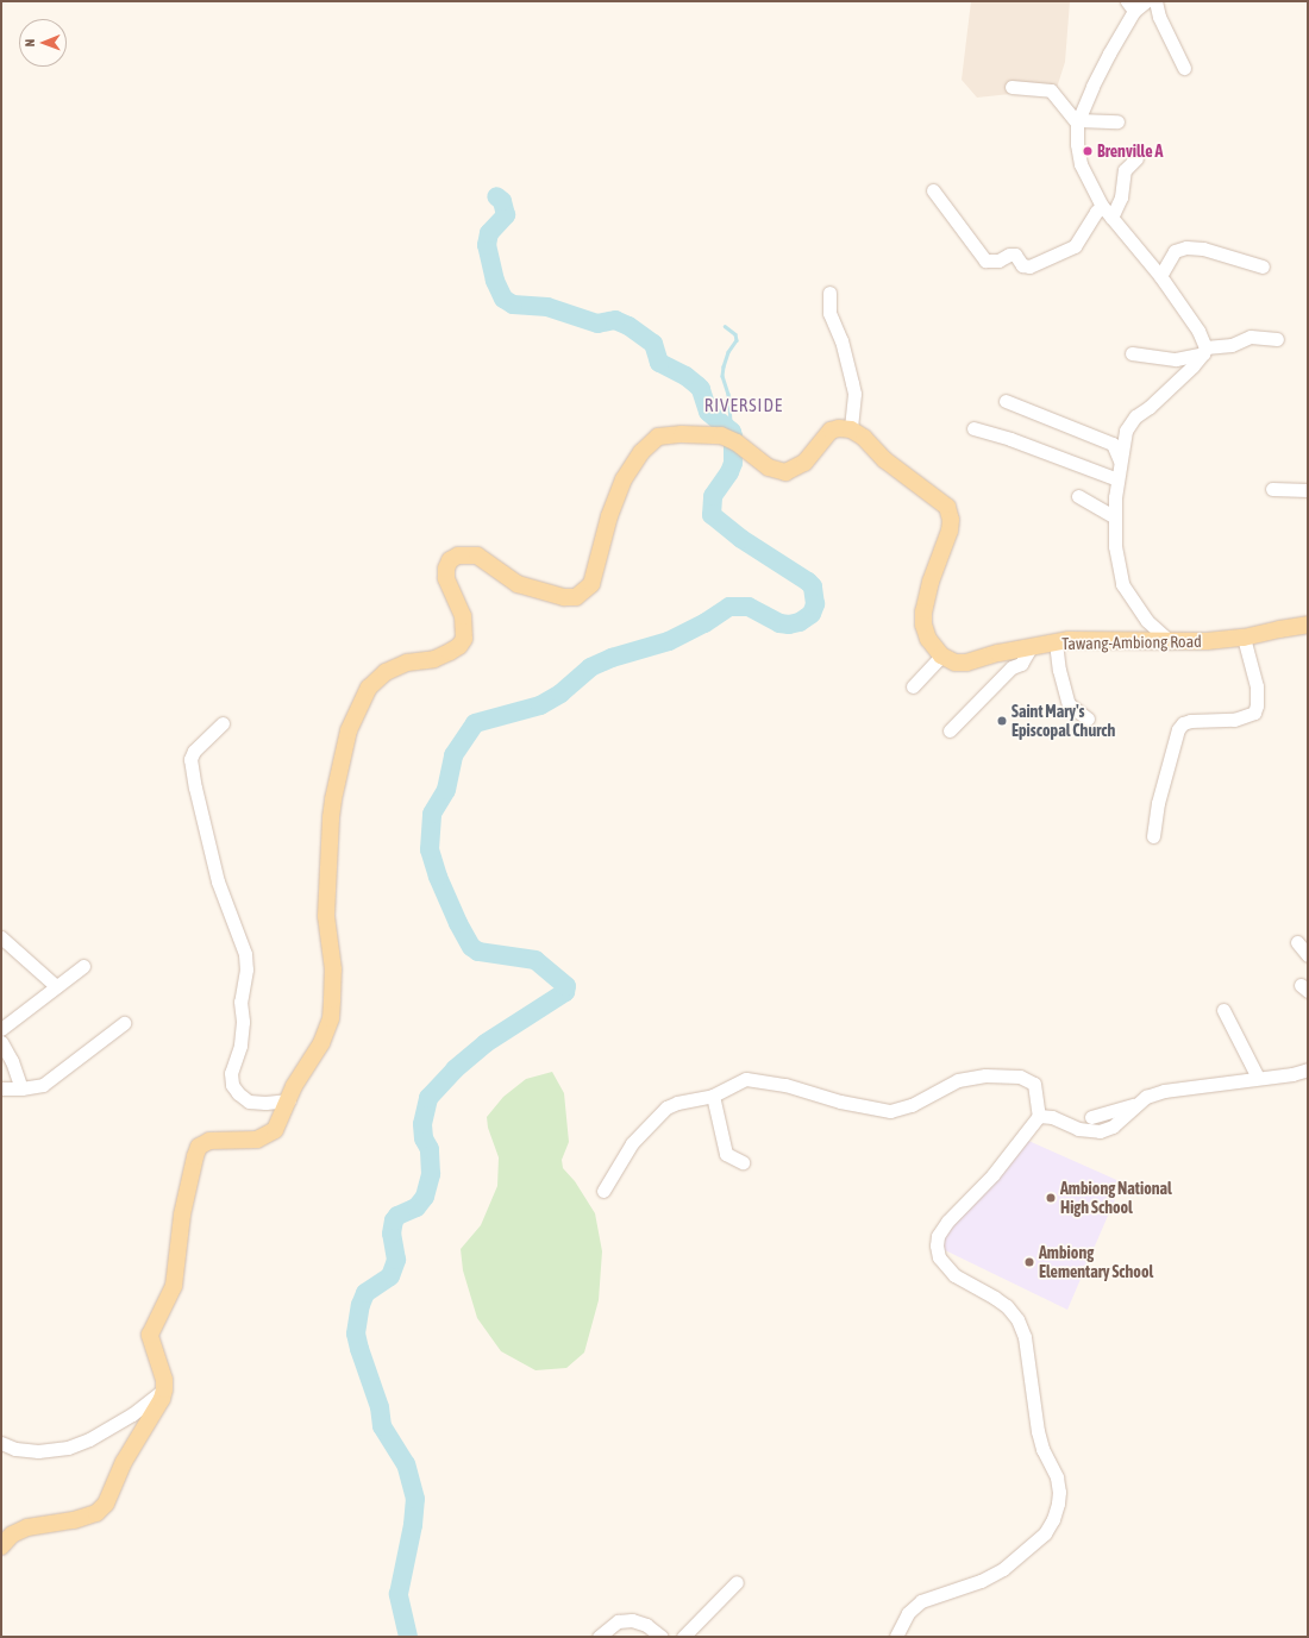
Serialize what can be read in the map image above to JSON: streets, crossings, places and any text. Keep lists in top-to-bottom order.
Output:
{
  "streets": {
    "main road": ["Tawang-Ambiong Road"]
  },
  "districts": ["RIVERSIDE"],
  "places": [
    "Brenville A",
    "Saint Mary's Episcopal Church",
    "Ambiong National High School",
    "Ambiong Elementary School"
  ],
  "north": "left"
}
